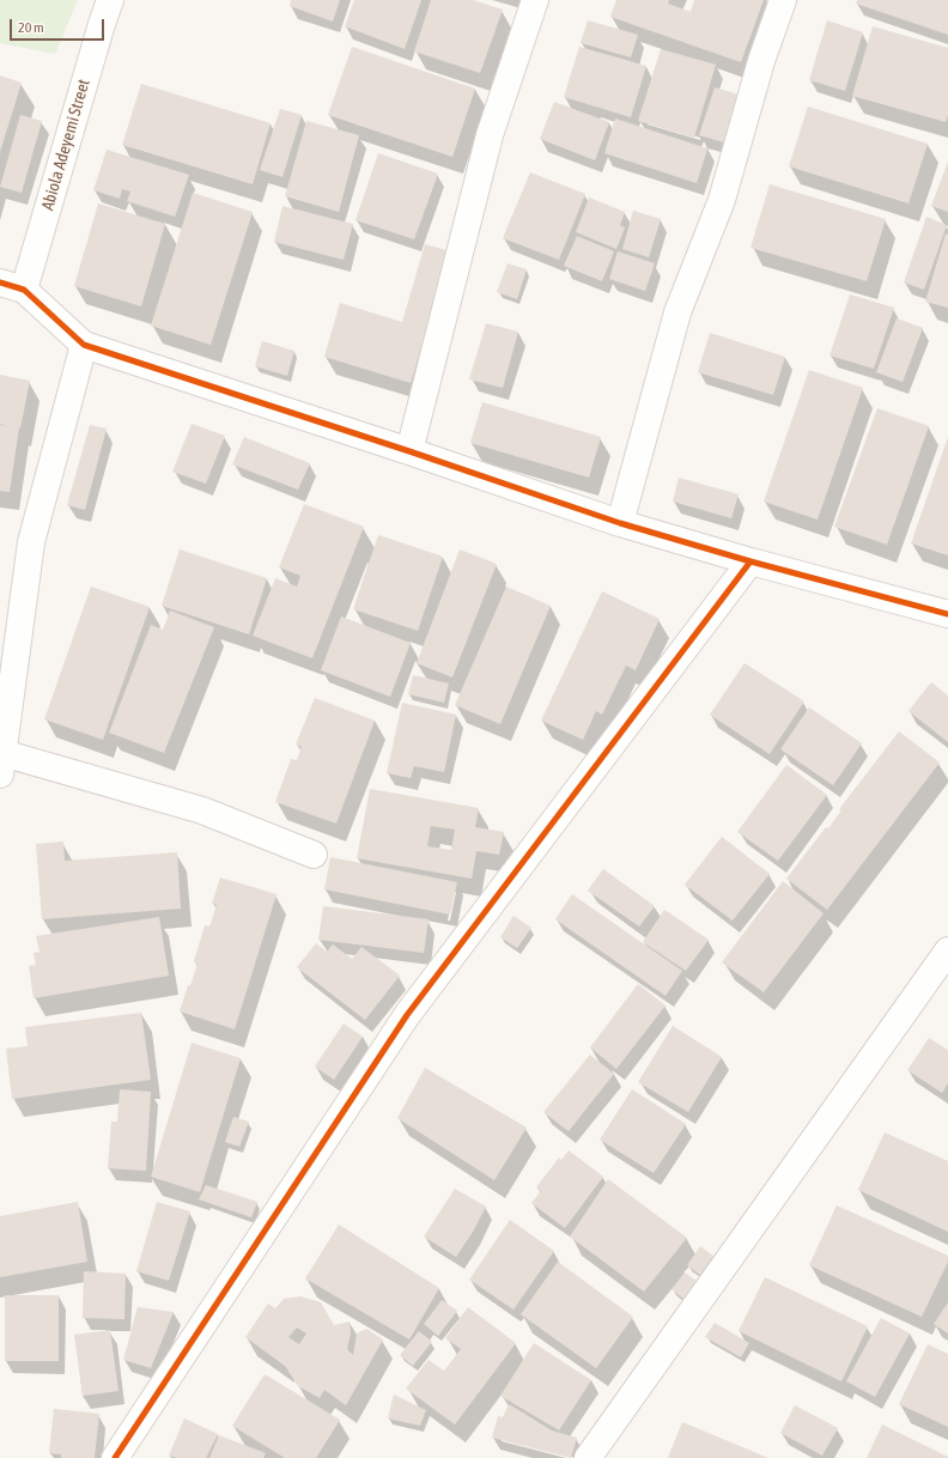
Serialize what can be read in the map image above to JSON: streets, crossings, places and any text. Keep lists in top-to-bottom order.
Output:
{
  "streets": {
    "street": ["Abiola Adeyemi Street"]
  },
  "scale_bar": "20 m"
}
